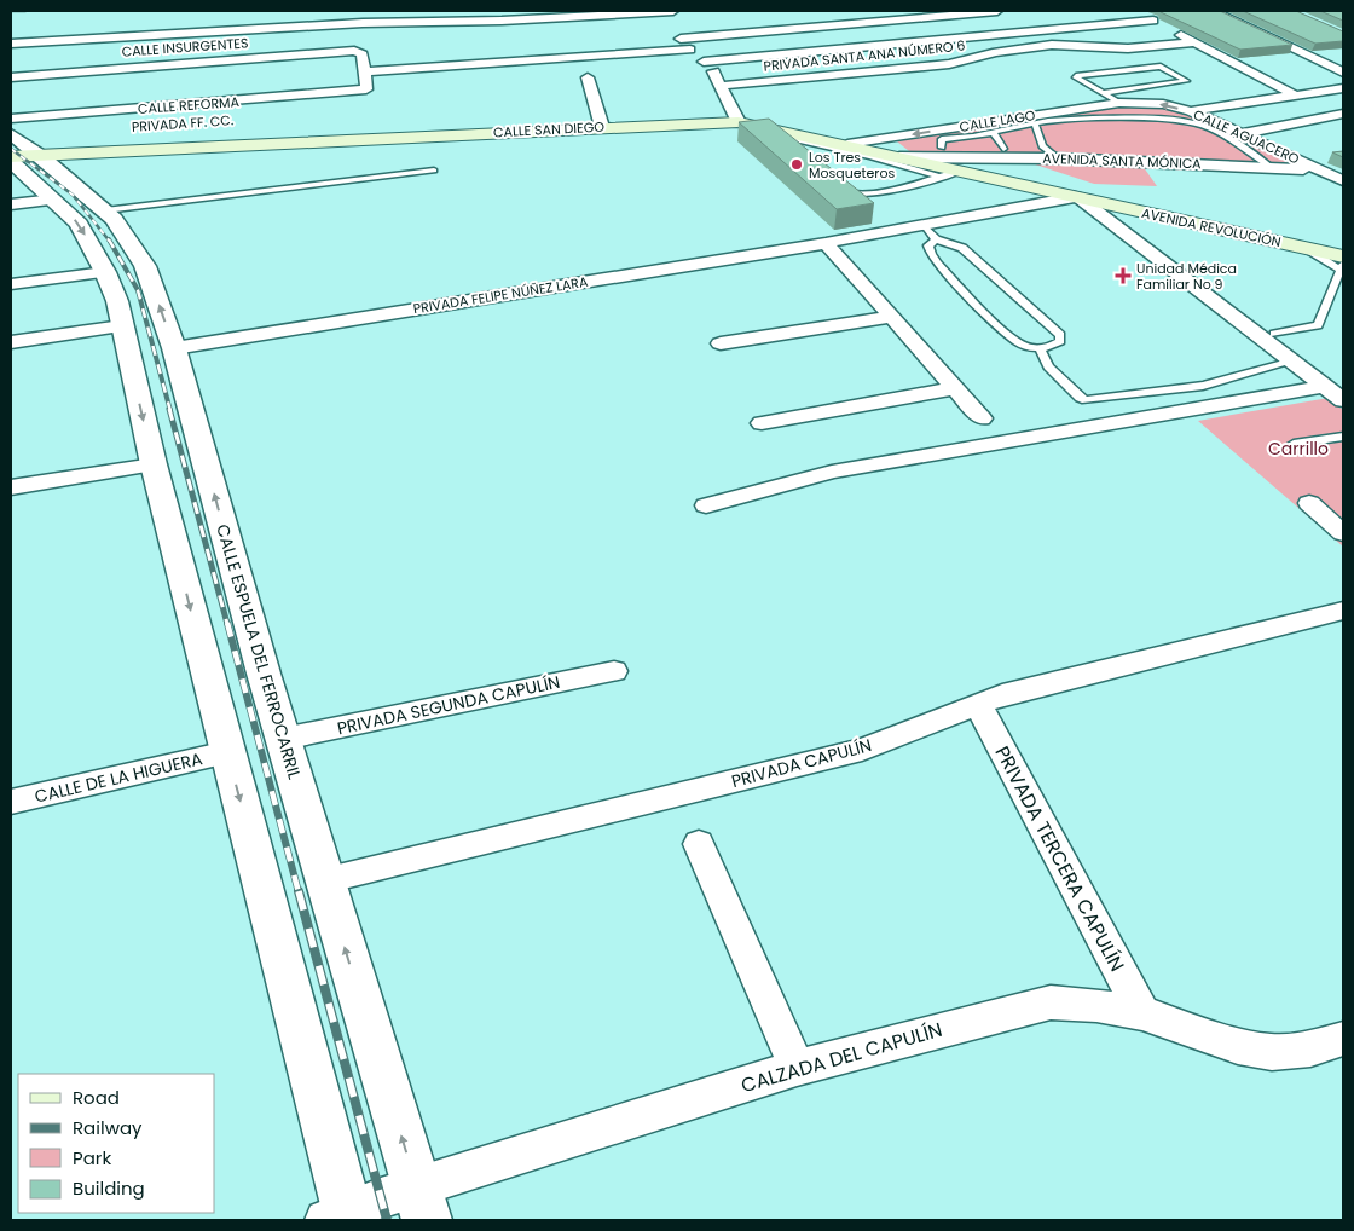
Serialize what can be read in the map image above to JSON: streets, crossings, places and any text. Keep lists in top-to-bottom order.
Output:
{
  "streets": {
    "main road": ["CALLE SAN DIEGO", "AVENIDA REVOLUCIÓN"],
    "street": [
      "CALLE INSURGENTES",
      "PRIVADA SANTA ANA NÚMERO 6",
      "CALLE REFORMA",
      "CALLE LAGO",
      "CALLE AGUACERO",
      "AVENIDA SANTA MÓNICA",
      "PRIVADA FELIPE NÚÑEZ LARA",
      "CALLE ESPUELA DEL FERROCARRIL",
      "PRIVADA SEGUNDA CAPULÍN",
      "PRIVADA CAPULÍN",
      "CALLE DE LA HIGUERA",
      "PRIVADA TERCERA CAPULÍN",
      "CALZADA DEL CAPULÍN"
    ]
  },
  "crossings": [
    ["CALLE INSURGENTES", "CALLE REFORMA"],
    ["CALLE REFORMA", "CALLE SAN DIEGO"],
    ["CALLE REFORMA", "CALLE ESPUELA DEL FERROCARRIL"],
    ["CALLE LAGO", "CALLE SAN DIEGO"],
    ["CALLE LAGO", "CALLE AGUACERO"],
    ["CALLE SAN DIEGO", "AVENIDA SANTA MÓNICA"],
    ["CALLE SAN DIEGO", "AVENIDA REVOLUCIÓN"],
    ["CALLE SAN DIEGO", "PRIVADA FELIPE NÚÑEZ LARA"],
    ["CALLE SAN DIEGO", "CALLE ESPUELA DEL FERROCARRIL"],
    ["CALLE AGUACERO", "AVENIDA SANTA MÓNICA"],
    ["AVENIDA REVOLUCIÓN", "PRIVADA FELIPE NÚÑEZ LARA"],
    ["PRIVADA FELIPE NÚÑEZ LARA", "CALLE ESPUELA DEL FERROCARRIL"],
    ["CALLE ESPUELA DEL FERROCARRIL", "PRIVADA SEGUNDA CAPULÍN"],
    ["CALLE ESPUELA DEL FERROCARRIL", "PRIVADA CAPULÍN"],
    ["CALLE ESPUELA DEL FERROCARRIL", "CALZADA DEL CAPULÍN"],
    ["PRIVADA CAPULÍN", "PRIVADA TERCERA CAPULÍN"],
    ["PRIVADA TERCERA CAPULÍN", "CALZADA DEL CAPULÍN"]
  ],
  "parks": ["Carrillo"],
  "places": {
    "other": ["Los Tres Mosqueteros"],
    "health": ["Unidad Médica Familiar No 9"]
  },
  "legend": [
    "Road",
    "Railway",
    "Park",
    "Building"
  ]
}
